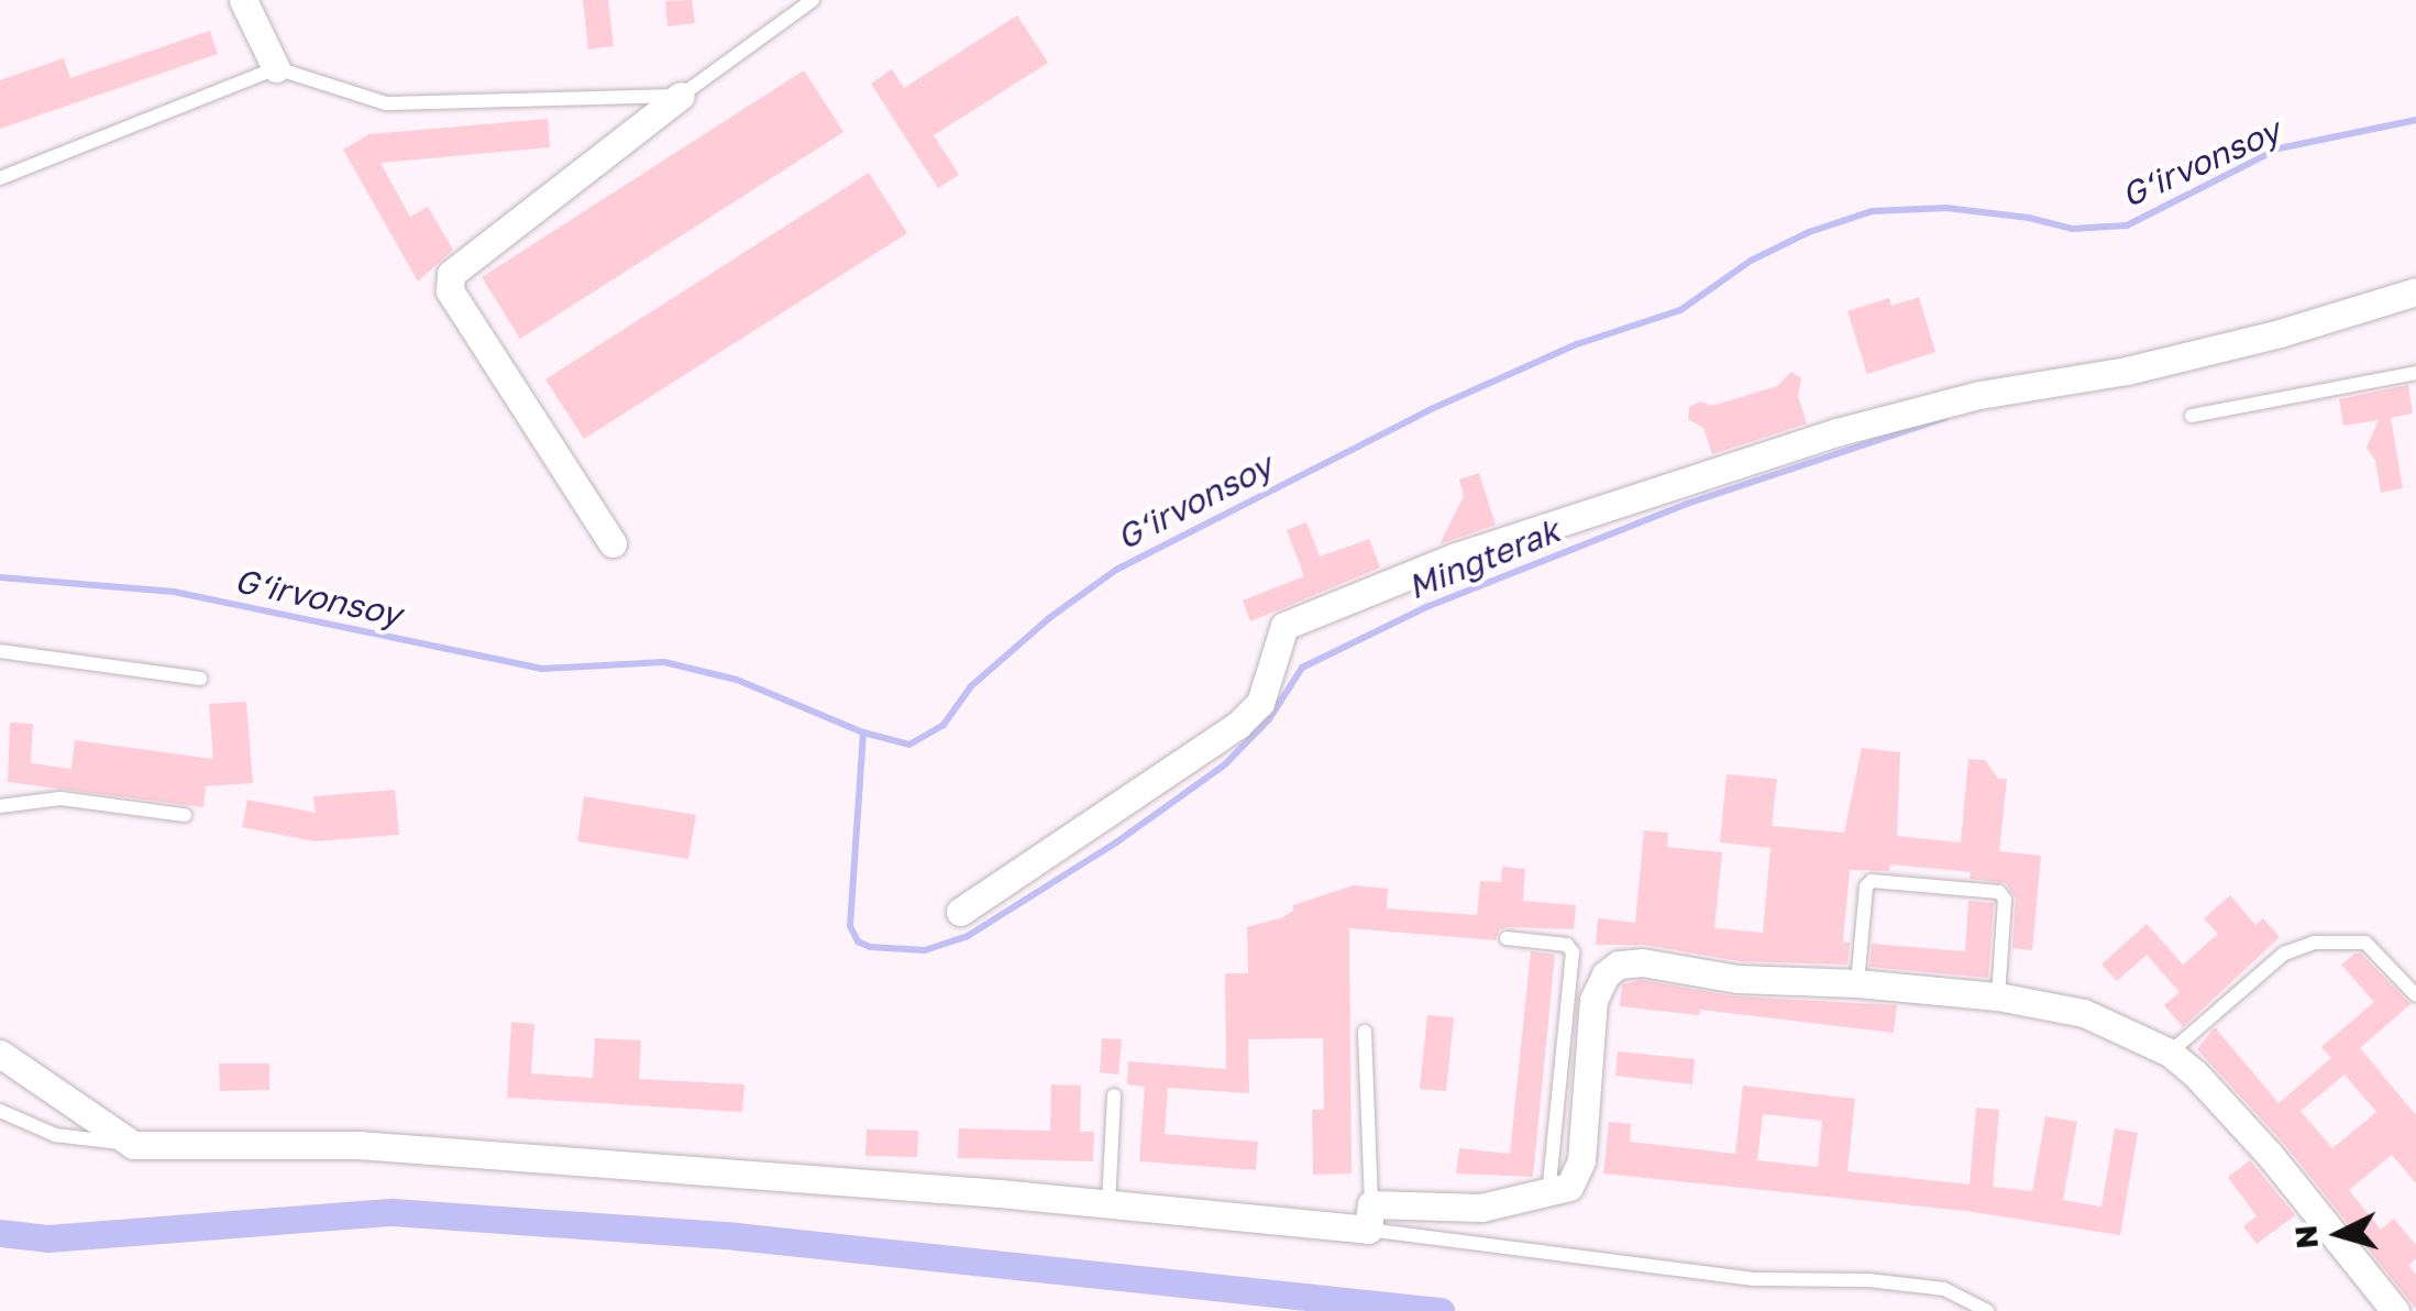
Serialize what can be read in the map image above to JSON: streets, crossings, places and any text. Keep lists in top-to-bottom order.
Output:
{
  "water": ["G‘irvonsoy", "Mingterak"],
  "north": "left"
}
